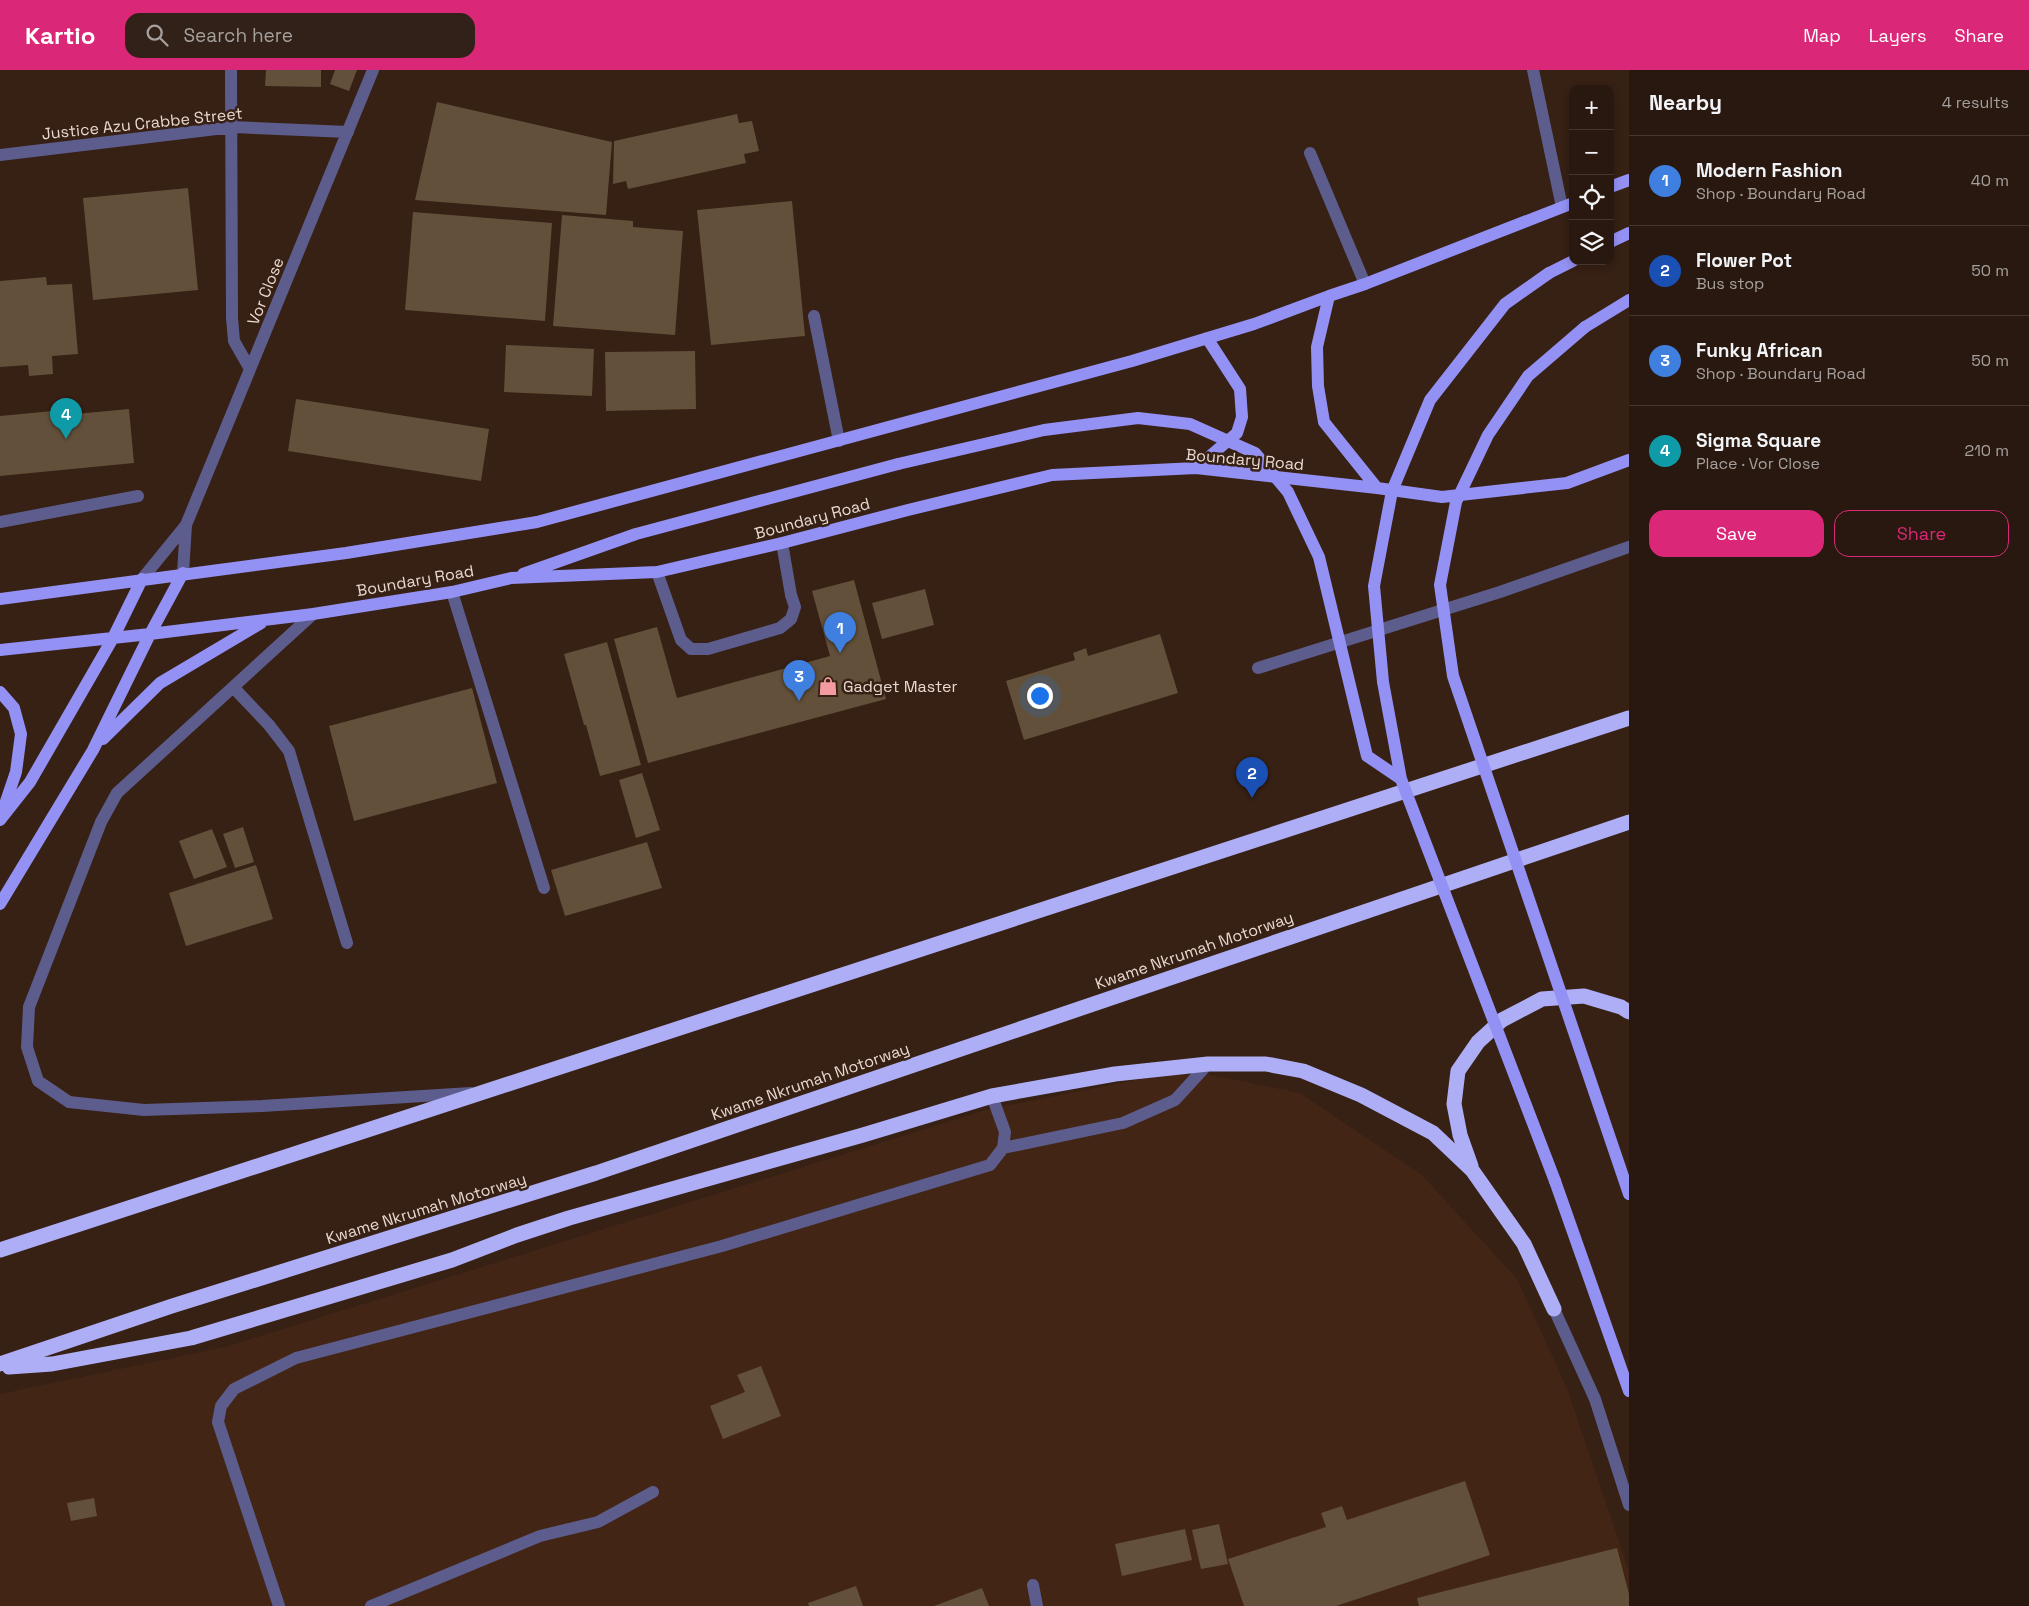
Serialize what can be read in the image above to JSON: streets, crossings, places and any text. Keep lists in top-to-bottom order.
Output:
{
  "streets": {
    "highway": ["Kwame Nkrumah Motorway"],
    "main road": ["Boundary Road"],
    "street": ["Justice Azu Crabbe Street", "Vor Close"]
  },
  "crossings": [
    ["Justice Azu Crabbe Street", "Vor Close"]
  ],
  "places": {
    "shop": ["Gadget Master"]
  },
  "page": {
    "header": "Kartio",
    "search": "Search here",
    "nav": ["Map", "Layers", "Share"],
    "heading": ["Nearby", "4 results"],
    "map_buttons": ["+", "−"],
    "list": [
      {
        "mark": "1",
        "name": "Modern Fashion",
        "note": "Shop · Boundary Road",
        "value": "40 m"
      },
      {
        "mark": "2",
        "name": "Flower Pot",
        "note": "Bus stop",
        "value": "50 m"
      },
      {
        "mark": "3",
        "name": "Funky African",
        "note": "Shop · Boundary Road",
        "value": "50 m"
      },
      {
        "mark": "4",
        "name": "Sigma Square",
        "note": "Place · Vor Close",
        "value": "210 m"
      }
    ],
    "pins": [
      "4",
      "1",
      "3",
      "2"
    ],
    "buttons": ["Save", "Share"]
  }
}
